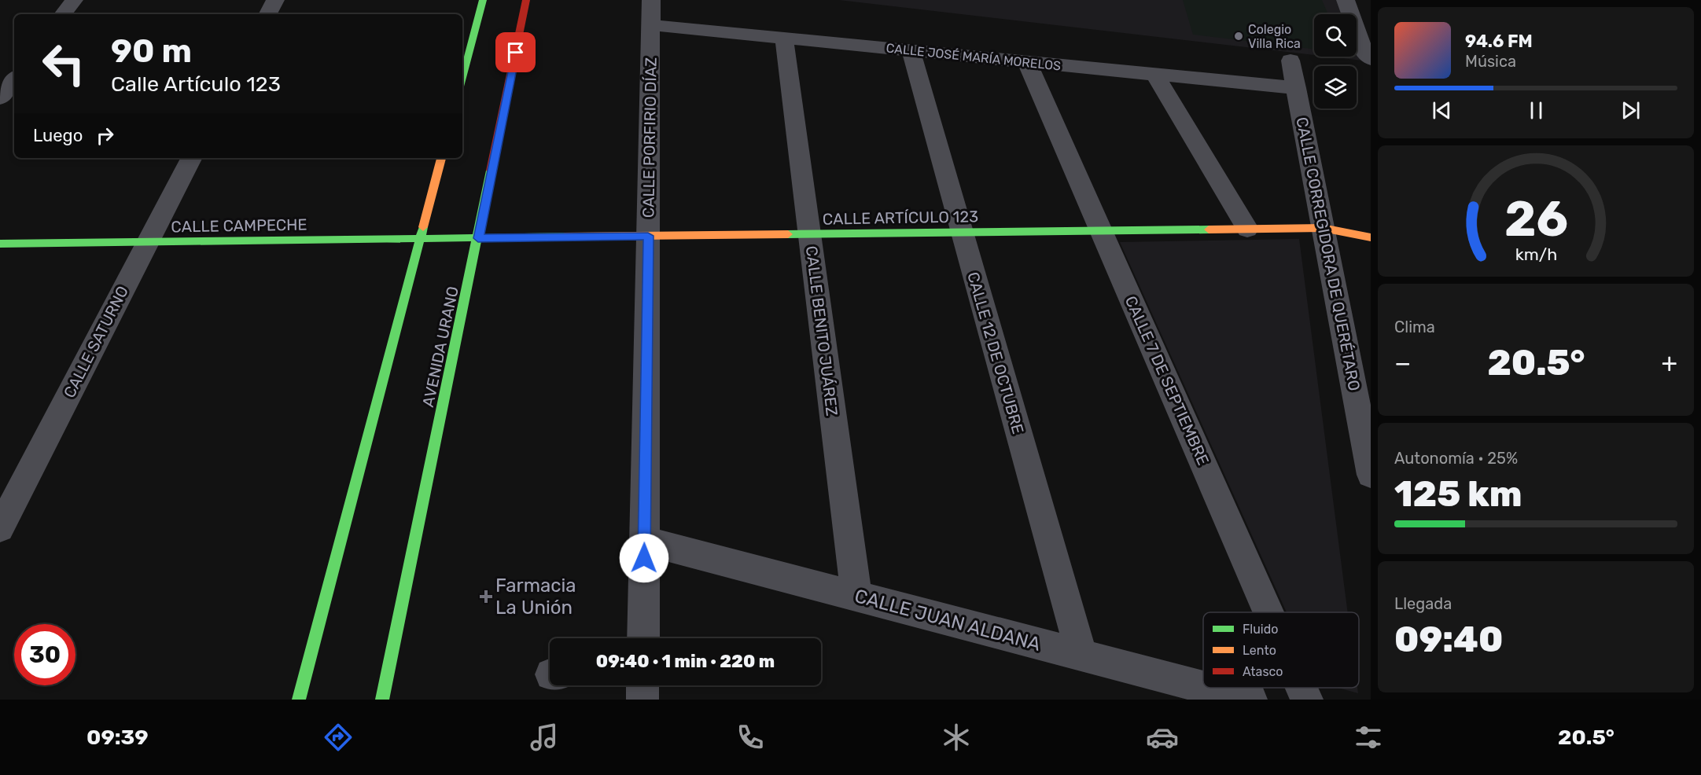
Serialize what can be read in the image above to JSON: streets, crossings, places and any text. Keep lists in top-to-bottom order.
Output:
{
  "streets": {
    "main road": ["CALLE ARTÍCULO 123", "CALLE CAMPECHE", "AVENIDA URANO"],
    "street": [
      "CALLE JOSÉ MARÍA MORELOS",
      "CALLE PORFIRIO DÍAZ",
      "CALLE CORREGIDORA DE QUERÉTARO",
      "CALLE BENITO JUÁREZ",
      "CALLE SATURNO",
      "CALLE 12 DE OCTUBRE",
      "CALLE 7 DE SEPTIEMBRE",
      "CALLE JUAN ALDANA"
    ]
  },
  "crossings": [
    ["CALLE JOSÉ MARÍA MORELOS", "CALLE PORFIRIO DÍAZ"],
    ["CALLE JOSÉ MARÍA MORELOS", "CALLE CORREGIDORA DE QUERÉTARO"],
    ["CALLE JOSÉ MARÍA MORELOS", "CALLE BENITO JUÁREZ"],
    ["CALLE JOSÉ MARÍA MORELOS", "CALLE 12 DE OCTUBRE"],
    ["CALLE JOSÉ MARÍA MORELOS", "CALLE 7 DE SEPTIEMBRE"],
    ["CALLE PORFIRIO DÍAZ", "CALLE ARTÍCULO 123"],
    ["CALLE PORFIRIO DÍAZ", "CALLE JUAN ALDANA"],
    ["CALLE ARTÍCULO 123", "CALLE CAMPECHE"],
    ["CALLE ARTÍCULO 123", "CALLE CORREGIDORA DE QUERÉTARO"],
    ["CALLE ARTÍCULO 123", "CALLE BENITO JUÁREZ"],
    ["CALLE ARTÍCULO 123", "AVENIDA URANO"],
    ["CALLE ARTÍCULO 123", "CALLE 12 DE OCTUBRE"],
    ["CALLE ARTÍCULO 123", "CALLE 7 DE SEPTIEMBRE"],
    ["CALLE CAMPECHE", "CALLE SATURNO"],
    ["CALLE CAMPECHE", "AVENIDA URANO"],
    ["CALLE BENITO JUÁREZ", "CALLE JUAN ALDANA"],
    ["CALLE 12 DE OCTUBRE", "CALLE JUAN ALDANA"]
  ],
  "places": {
    "other": ["Colegio Villa Rica"],
    "health": ["Farmacia La Unión"]
  },
  "legend": ["Fluido", "Lento", "Atasco"],
  "page": {
    "turn": ["90 m", "Calle Artículo 123"],
    "song": ["94.6 FM", "Música"],
    "then": "Luego",
    "tile": [
      "Clima",
      ["Autonomía · 25%", "125 km"],
      ["Llegada", "09:40"]
    ],
    "heat": ["−", "20.5°", "+"],
    "limit": "30",
    "trip": "09:40 · 1 min · 220 m",
    "tabs": ["09:39", "20.5°"],
    "gauge": ["26", "km/h"]
  }
}
